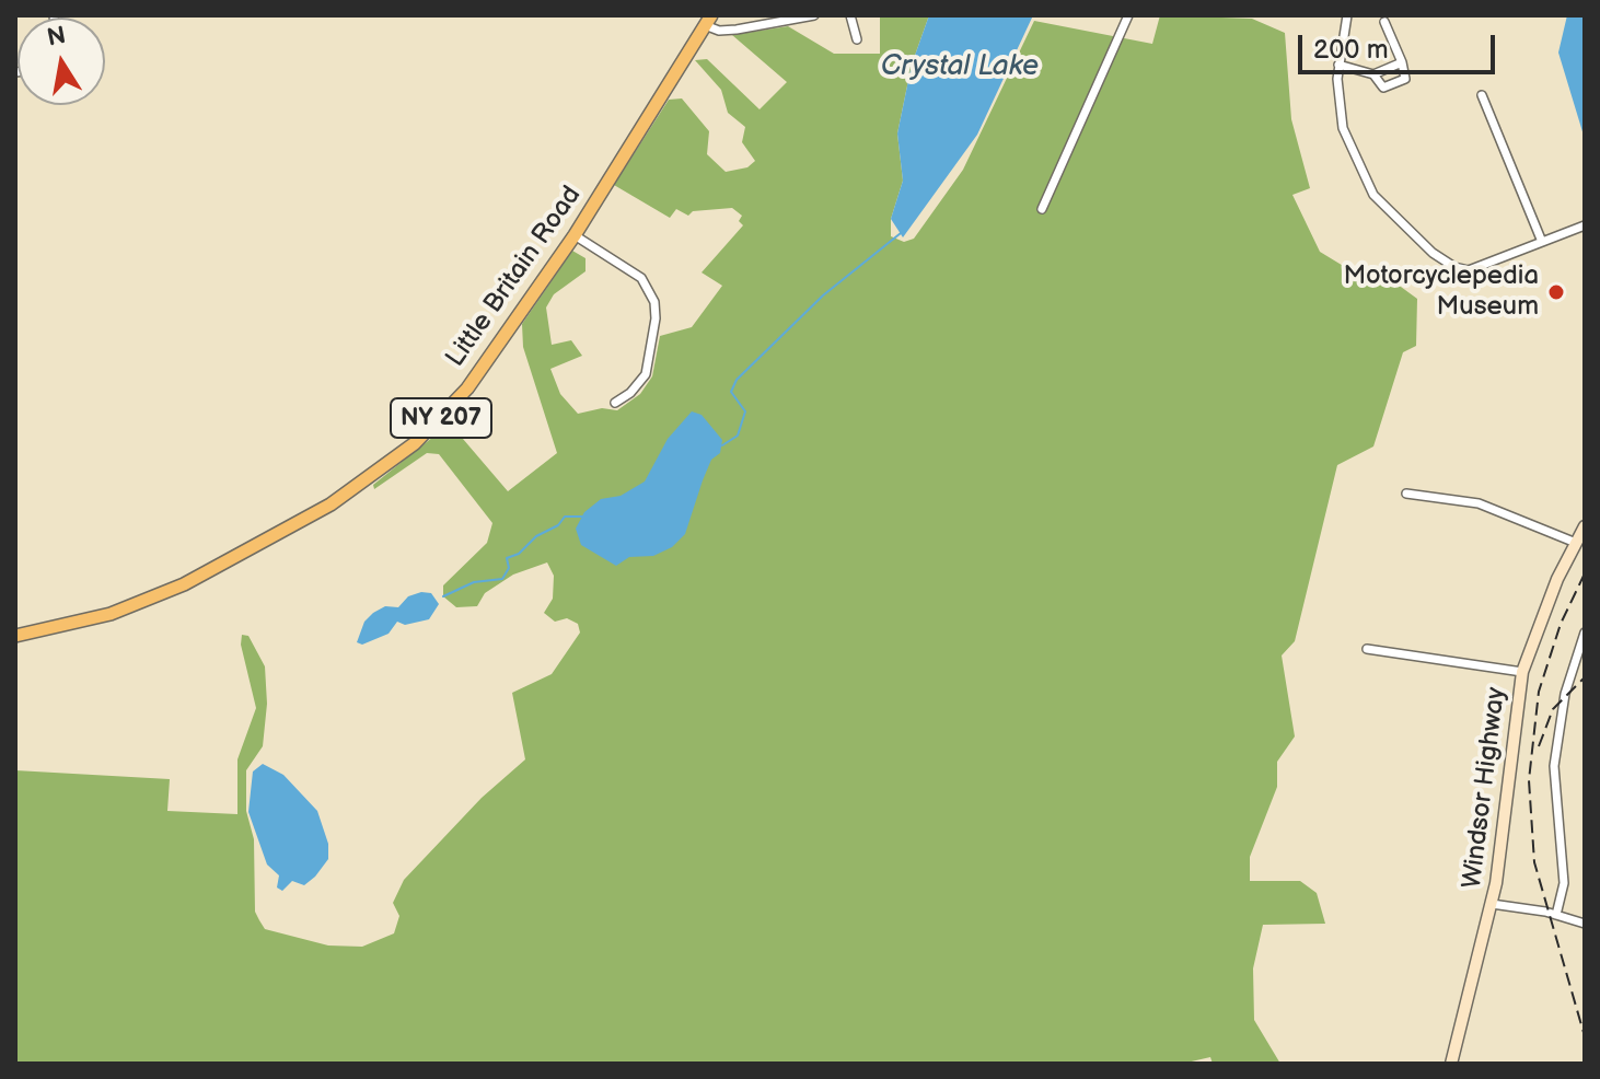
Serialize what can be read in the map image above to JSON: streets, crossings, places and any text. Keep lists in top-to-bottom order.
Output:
{
  "streets": {
    "main road": ["Little Britain Road", "NY 207", "Windsor Highway"]
  },
  "water": ["Crystal Lake"],
  "places": ["Motorcyclepedia Museum"],
  "scale_bar": "200 m",
  "north": "top"
}
